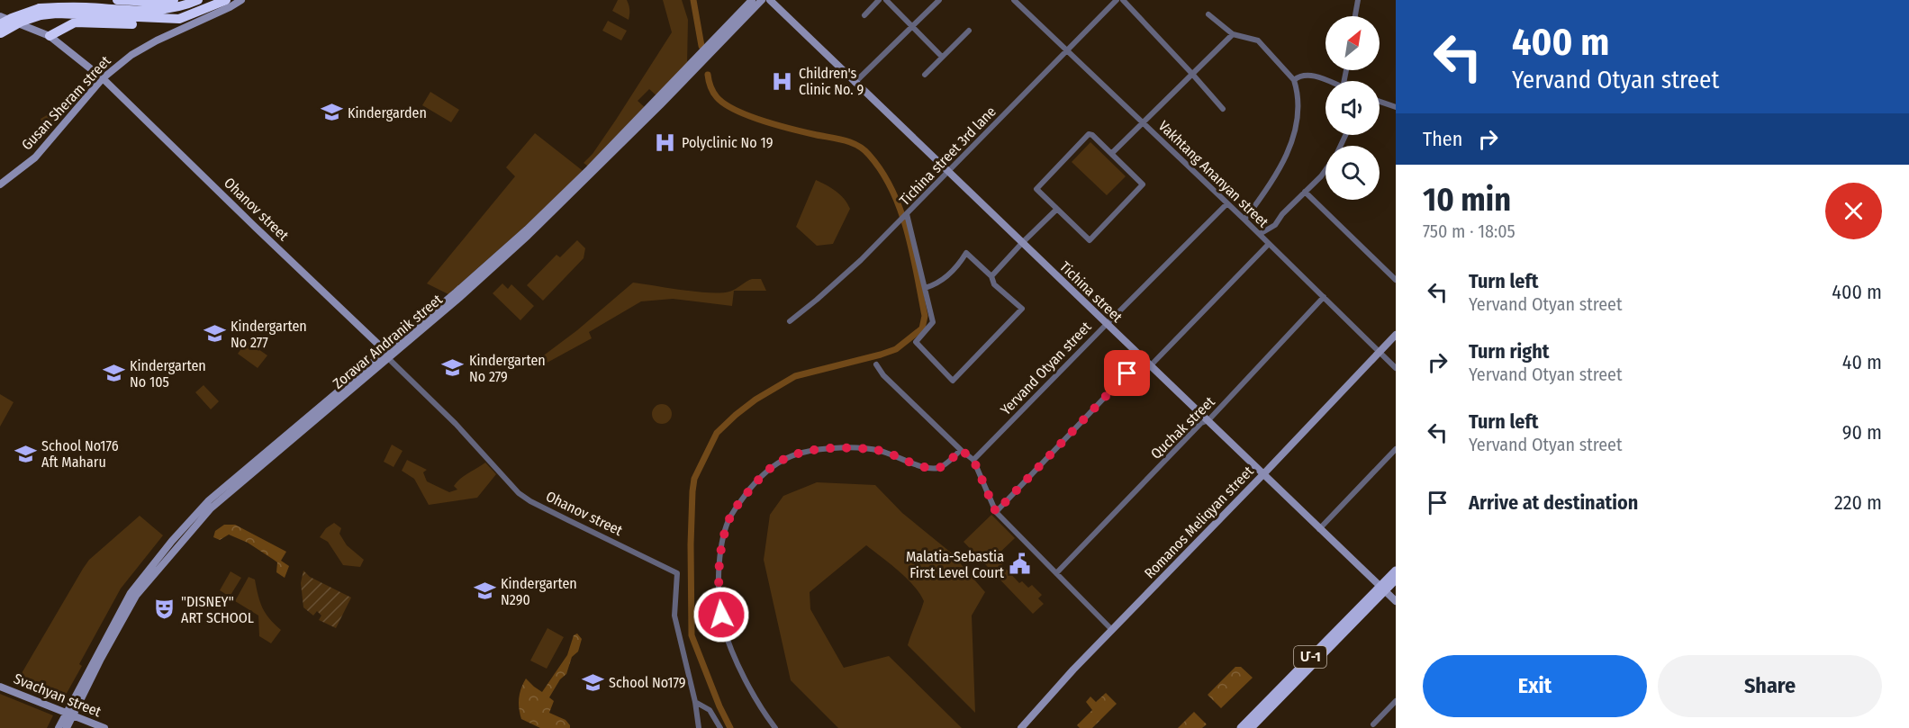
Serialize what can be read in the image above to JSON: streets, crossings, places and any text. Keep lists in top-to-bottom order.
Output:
{
  "streets": {
    "main road": [
      "Gusan Sheram street",
      "Ohanov street",
      "Tichina street",
      "Zoravar Andranik street",
      "Romanos Meliqyan street",
      "Մ-1",
      "Svachyan street"
    ],
    "street": [
      "Tichina street 3rd lane",
      "Vakhtang Ananyan street",
      "Yervand Otyan street",
      "Quchak street"
    ]
  },
  "crossings": [
    ["Gusan Sheram street", "Ohanov street"],
    ["Tichina street 3rd lane", "Vakhtang Ananyan street"],
    ["Tichina street 3rd lane", "Tichina street"],
    ["Vakhtang Ananyan street", "Yervand Otyan street"],
    ["Vakhtang Ananyan street", "Quchak street"],
    ["Vakhtang Ananyan street", "Romanos Meliqyan street"],
    ["Ohanov street", "Zoravar Andranik street"],
    ["Tichina street", "Yervand Otyan street"],
    ["Tichina street", "Quchak street"],
    ["Tichina street", "Romanos Meliqyan street"],
    ["Tichina street", "Մ-1"],
    ["Zoravar Andranik street", "Svachyan street"]
  ],
  "places": {
    "hospital": ["Children's Clinic No. 9", "Polyclinic No 19"],
    "school or university": [
      "Kindergarden",
      "Kindergarten No 277",
      "Kindergarten No 279",
      "Kindergarten No 105",
      "School No176 Aft Maharu",
      "Kindergarten N290",
      "School No179"
    ],
    "public building": ["Malatia-Sebastia First Level Court"],
    "theatre": ["\"DISNEY\" ART SCHOOL"]
  },
  "north": "top right",
  "page": {
    "turn": ["400 m", "Yervand Otyan street"],
    "then": "Then",
    "heading": ["10 min", "750 m · 18:05"],
    "list": [
      {
        "name": "Turn left",
        "note": "Yervand Otyan street",
        "value": "400 m"
      },
      {
        "name": "Turn right",
        "note": "Yervand Otyan street",
        "value": "40 m"
      },
      {
        "name": "Turn left",
        "note": "Yervand Otyan street",
        "value": "90 m"
      },
      {
        "name": "Arrive at destination",
        "value": "220 m"
      }
    ],
    "buttons": ["Exit", "Share"]
  }
}
